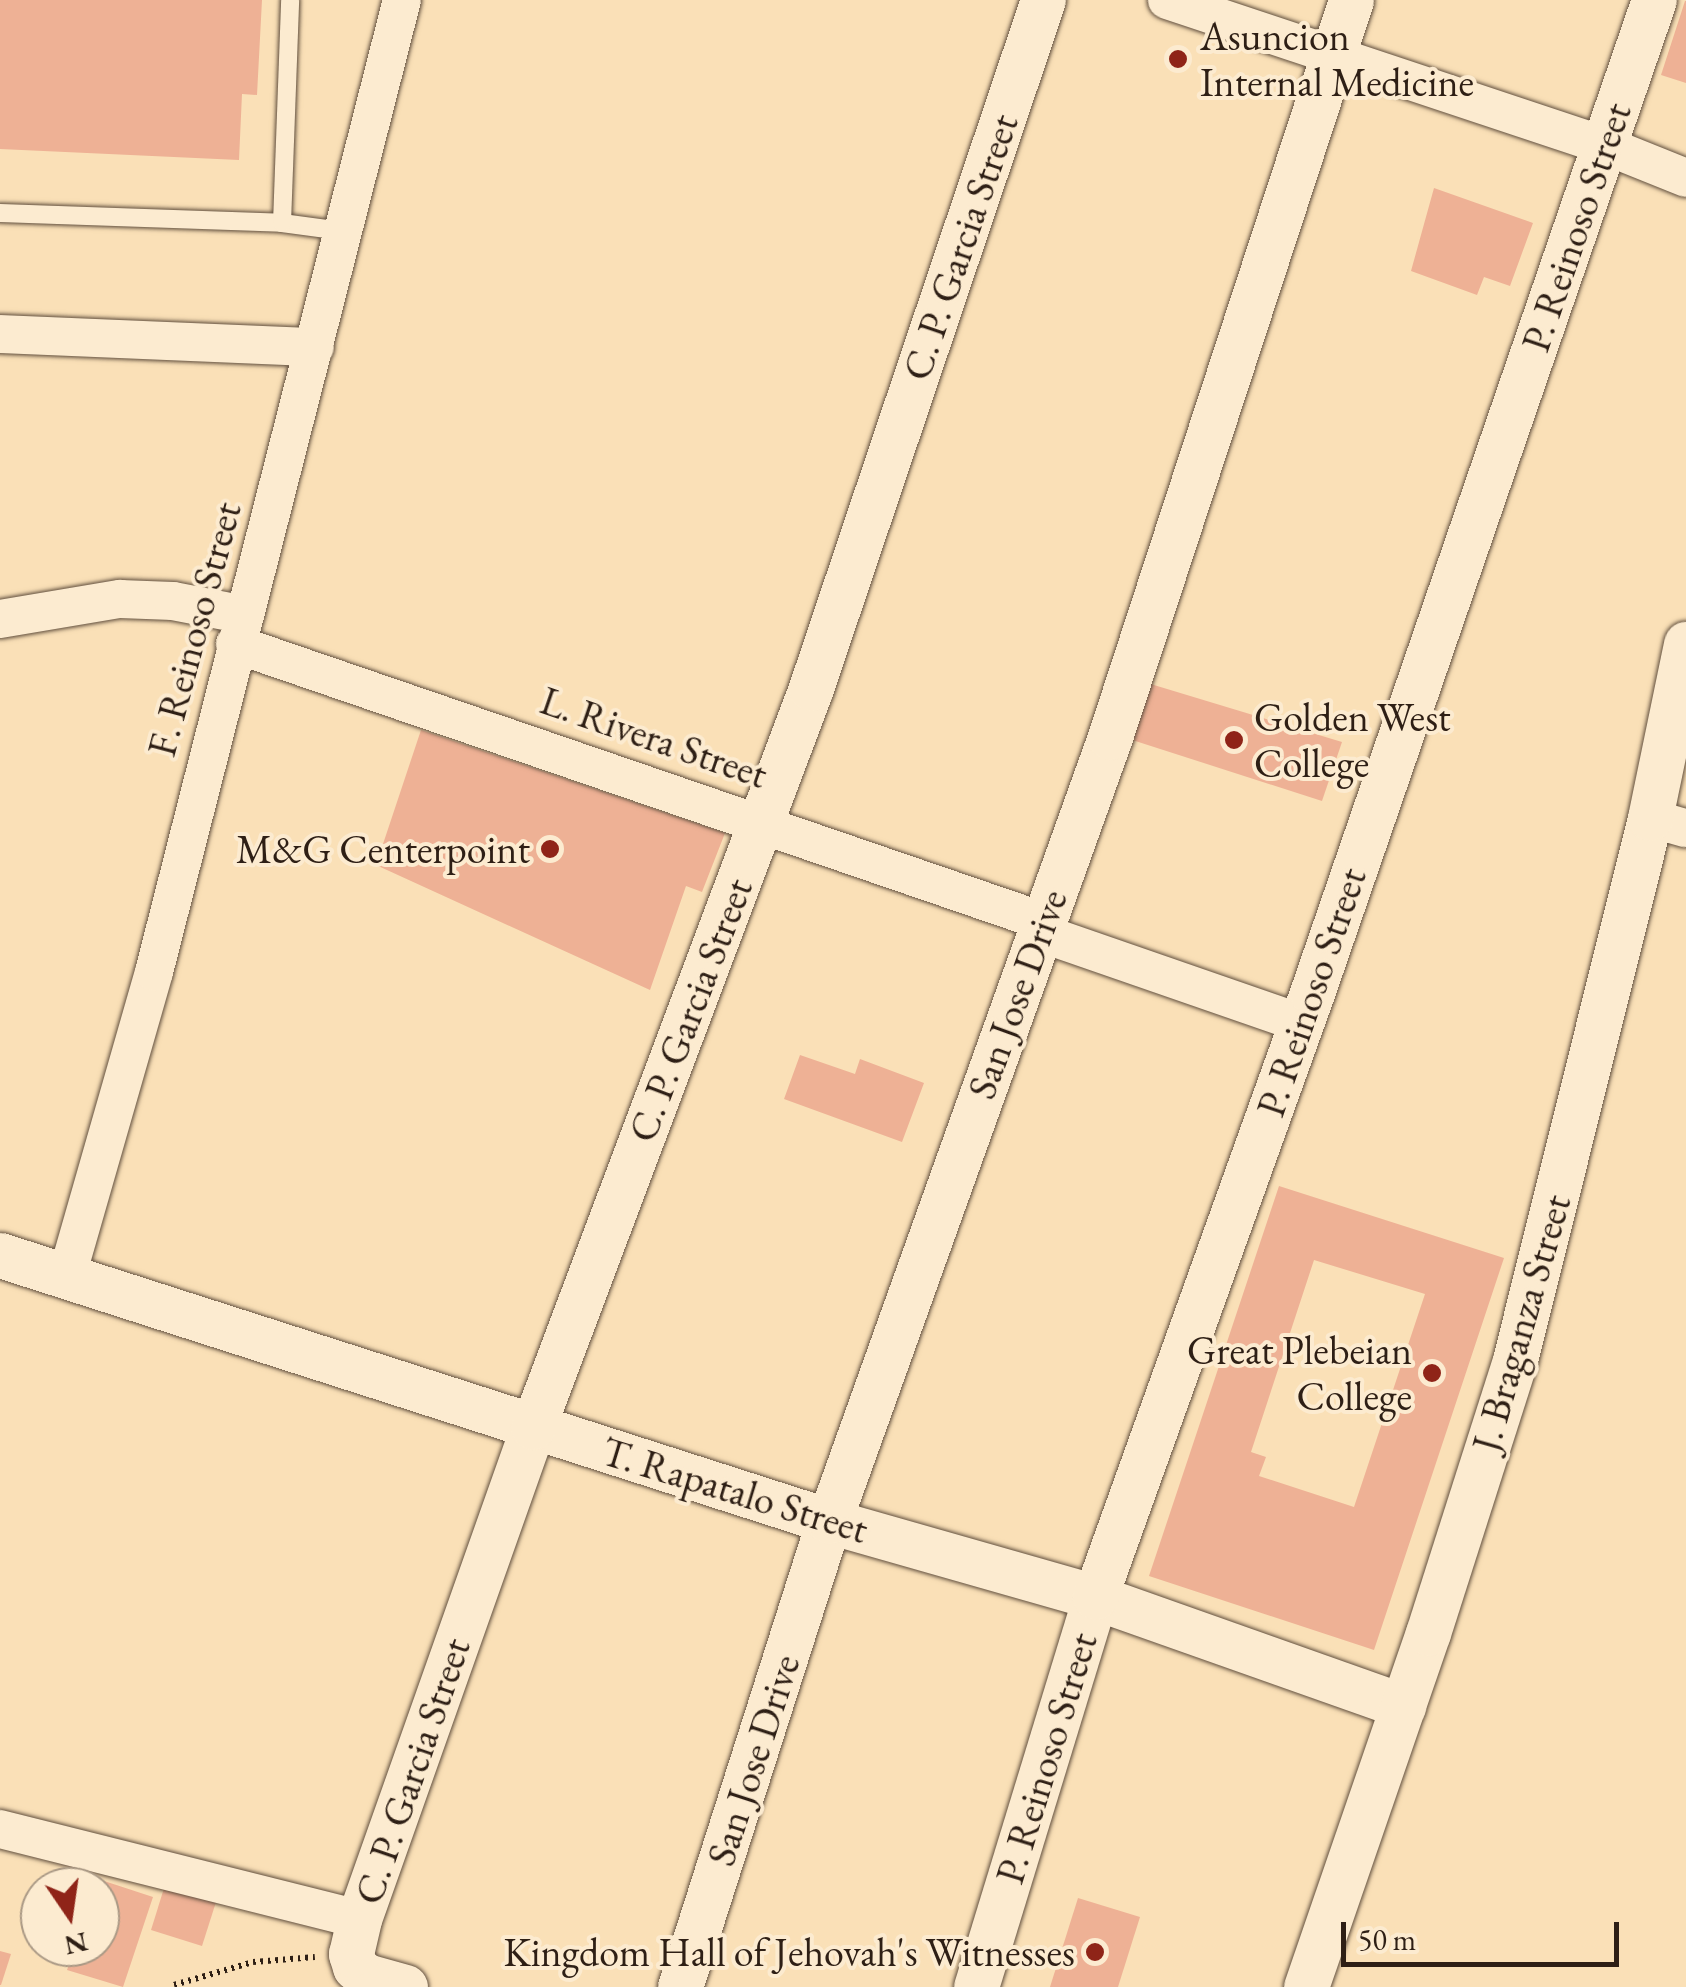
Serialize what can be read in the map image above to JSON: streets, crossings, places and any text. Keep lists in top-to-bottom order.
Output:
{
  "streets": {
    "street": [
      "P. Reinoso Street",
      "C. P. Garcia Street",
      "F. Reinoso Street",
      "L. Rivera Street",
      "San Jose Drive",
      "J. Braganza Street",
      "T. Rapatalo Street"
    ]
  },
  "crossings": [
    ["P. Reinoso Street", "L. Rivera Street"],
    ["P. Reinoso Street", "T. Rapatalo Street"],
    ["C. P. Garcia Street", "L. Rivera Street"],
    ["C. P. Garcia Street", "T. Rapatalo Street"],
    ["F. Reinoso Street", "L. Rivera Street"],
    ["F. Reinoso Street", "T. Rapatalo Street"],
    ["L. Rivera Street", "San Jose Drive"],
    ["San Jose Drive", "T. Rapatalo Street"],
    ["J. Braganza Street", "T. Rapatalo Street"]
  ],
  "places": [
    "Asuncion Internal Medicine",
    "Golden West College",
    "M&G Centerpoint",
    "Great Plebeian College",
    "Kingdom Hall of Jehovah's Witnesses"
  ],
  "scale_bar": "50 m",
  "north": "bottom"
}
